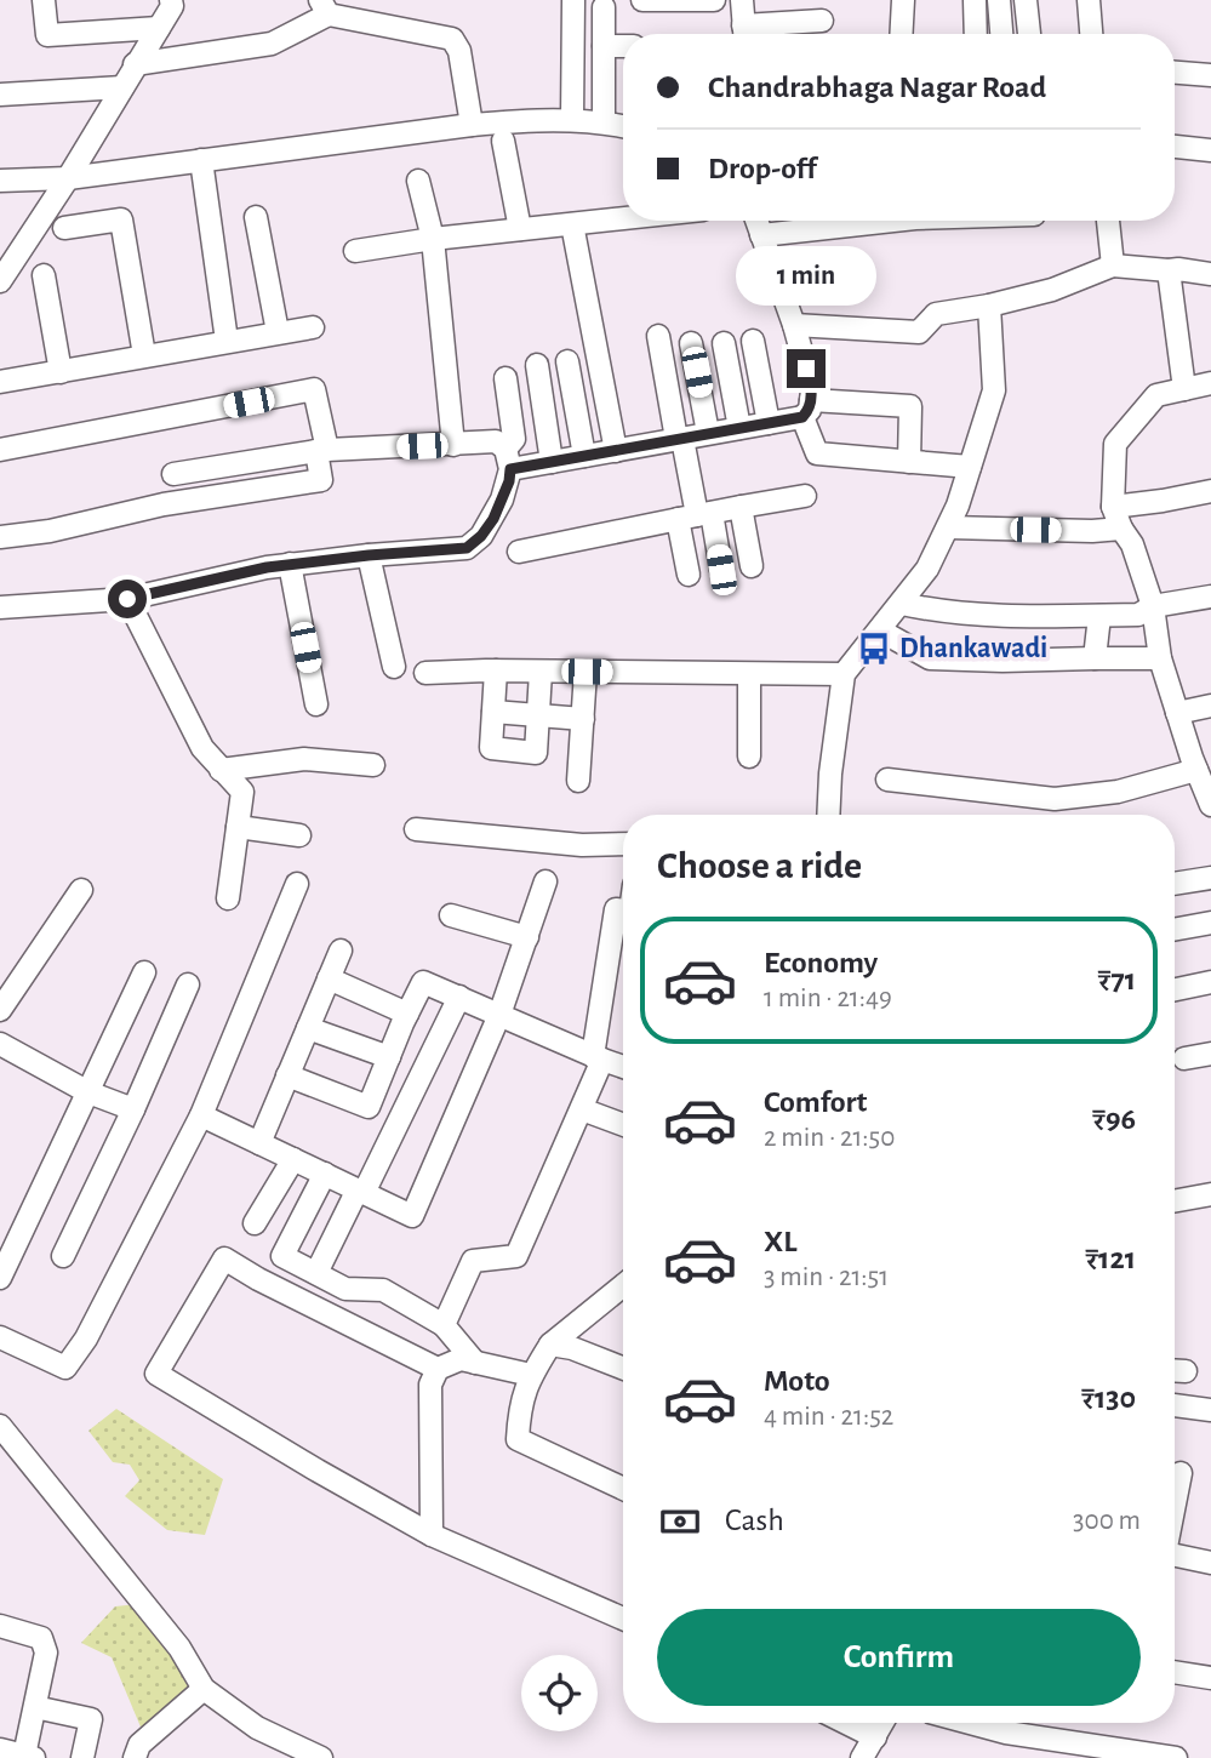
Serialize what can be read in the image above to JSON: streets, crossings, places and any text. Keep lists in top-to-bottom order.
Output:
{
  "places": {
    "bus stop": ["Dhankawadi"]
  },
  "page": {
    "banner": ["Chandrabhaga Nagar Road", "Drop-off"],
    "bubble": "1 min",
    "heading": "Choose a ride",
    "list": [
      {
        "name": "Economy",
        "note": "1 min · 21:49",
        "value": "₹71"
      },
      {
        "name": "Comfort",
        "note": "2 min · 21:50",
        "value": "₹96"
      },
      {
        "name": "XL",
        "note": "3 min · 21:51",
        "value": "₹121"
      },
      {
        "name": "Moto",
        "note": "4 min · 21:52",
        "value": "₹130"
      }
    ],
    "pay": ["Cash", "300 m"],
    "buttons": "Confirm"
  }
}
